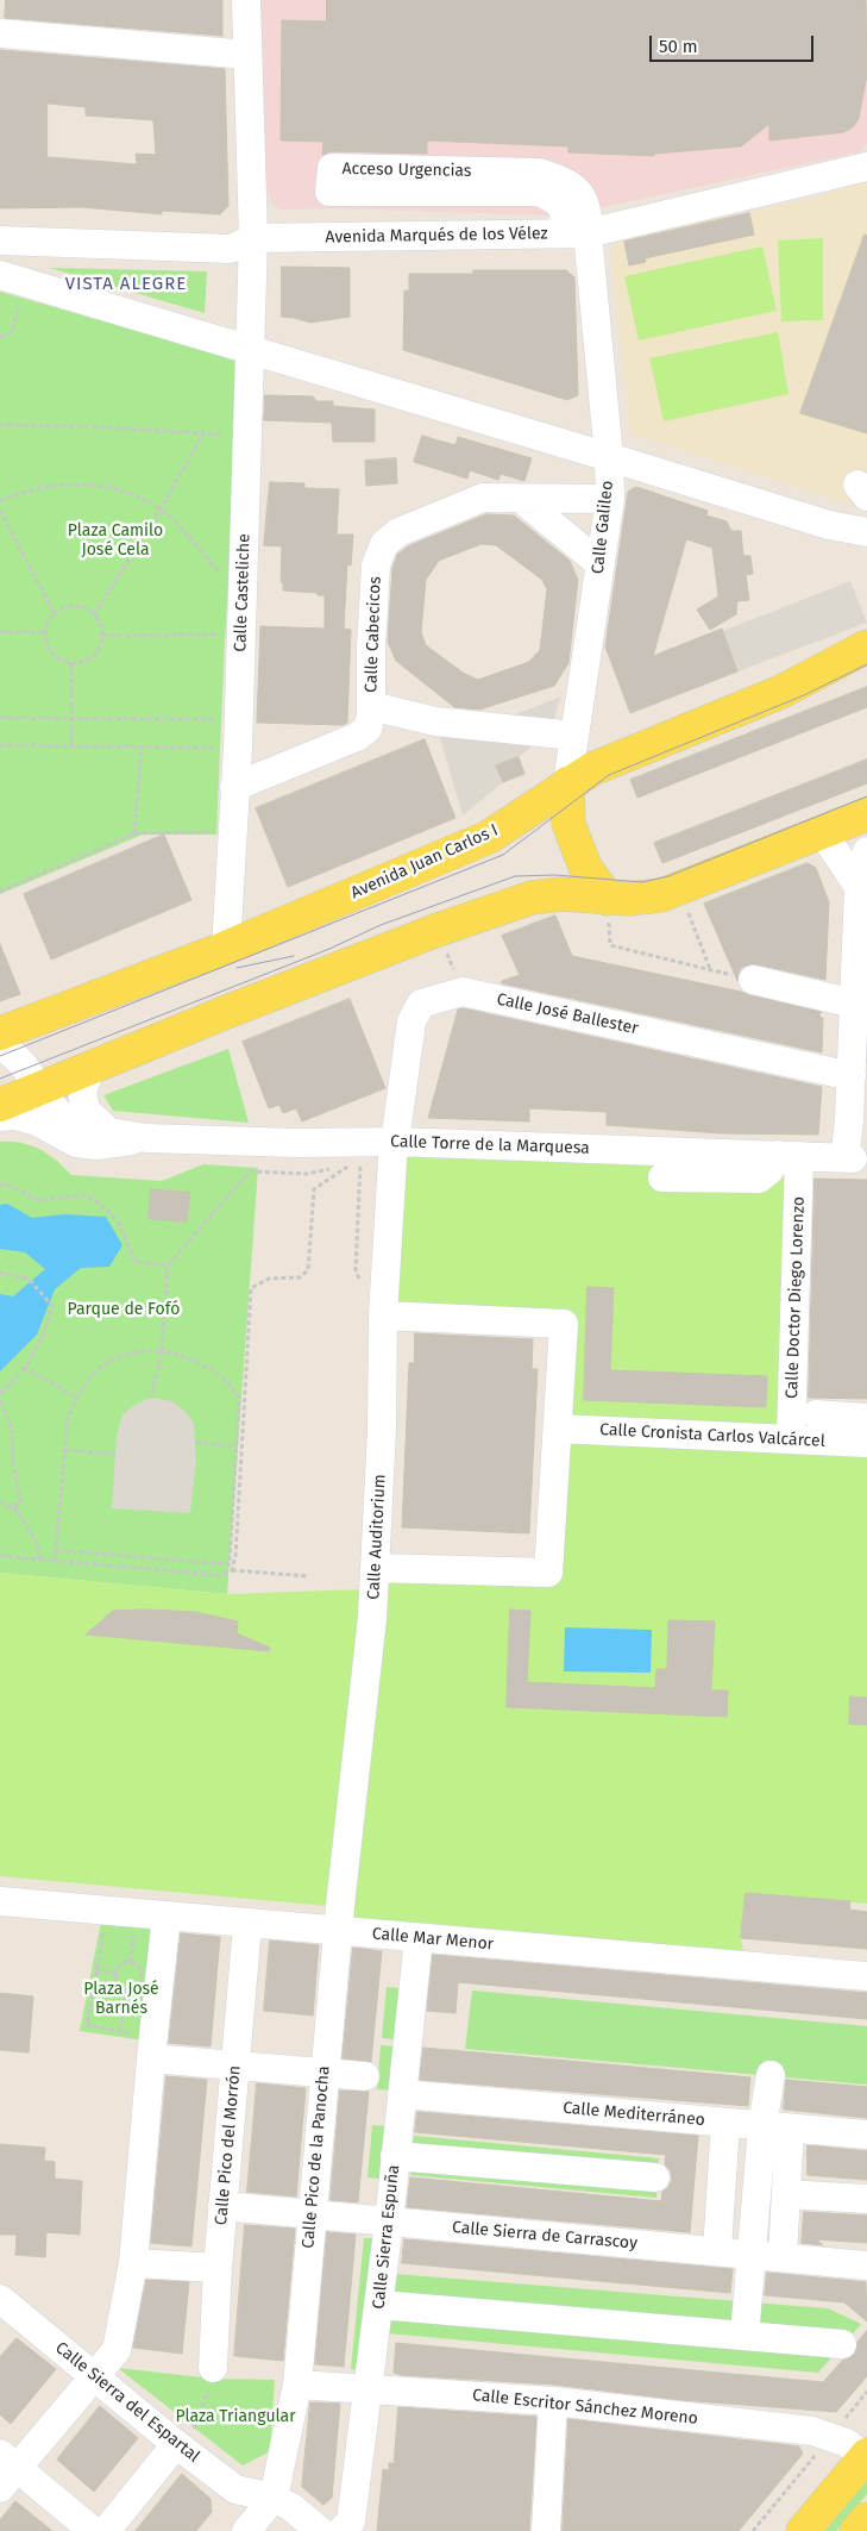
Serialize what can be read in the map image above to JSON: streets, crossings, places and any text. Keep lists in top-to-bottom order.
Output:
{
  "streets": {
    "main road": ["Avenida Juan Carlos I"],
    "street": [
      "Acceso Urgencias",
      "Avenida Marqués de los Vélez",
      "Calle Galileo",
      "Calle Casteliche",
      "Calle Cabecicos",
      "Calle José Ballester",
      "Calle Torre de la Marquesa",
      "Calle Doctor Diego Lorenzo",
      "Calle Cronista Carlos Valcárcel",
      "Calle Auditorium",
      "Calle Mar Menor",
      "Calle Mediterráneo",
      "Calle Pico del Morrón",
      "Calle Pico de la Panocha",
      "Calle Sierra de Carrascoy",
      "Calle Sierra Espuña",
      "Calle Sierra del Espartal",
      "Calle Escritor Sánchez Moreno"
    ]
  },
  "crossings": [
    ["Acceso Urgencias", "Avenida Marqués de los Vélez"],
    ["Acceso Urgencias", "Calle Galileo"],
    ["Avenida Marqués de los Vélez", "Calle Galileo"],
    ["Avenida Marqués de los Vélez", "Calle Casteliche"],
    ["Calle Galileo", "Calle Cabecicos"],
    ["Calle Galileo", "Avenida Juan Carlos I"],
    ["Calle Casteliche", "Calle Cabecicos"],
    ["Calle Casteliche", "Avenida Juan Carlos I"],
    ["Calle José Ballester", "Calle Torre de la Marquesa"],
    ["Calle José Ballester", "Calle Auditorium"],
    ["Calle Torre de la Marquesa", "Calle Doctor Diego Lorenzo"],
    ["Calle Torre de la Marquesa", "Calle Auditorium"],
    ["Calle Doctor Diego Lorenzo", "Calle Cronista Carlos Valcárcel"],
    ["Calle Auditorium", "Calle Mar Menor"],
    ["Calle Auditorium", "Calle Pico de la Panocha"],
    ["Calle Mar Menor", "Calle Pico del Morrón"],
    ["Calle Mar Menor", "Calle Pico de la Panocha"],
    ["Calle Mar Menor", "Calle Sierra Espuña"],
    ["Calle Mediterráneo", "Calle Sierra Espuña"],
    ["Calle Pico del Morrón", "Calle Sierra de Carrascoy"],
    ["Calle Pico de la Panocha", "Calle Sierra de Carrascoy"],
    ["Calle Pico de la Panocha", "Calle Escritor Sánchez Moreno"],
    ["Calle Sierra de Carrascoy", "Calle Sierra Espuña"],
    ["Calle Sierra Espuña", "Calle Escritor Sánchez Moreno"]
  ],
  "districts": ["VISTA ALEGRE"],
  "parks": [
    "Plaza Camilo José Cela",
    "Parque de Fofó",
    "Plaza José Barnés",
    "Plaza Triangular"
  ],
  "scale_bar": "50 m"
}
